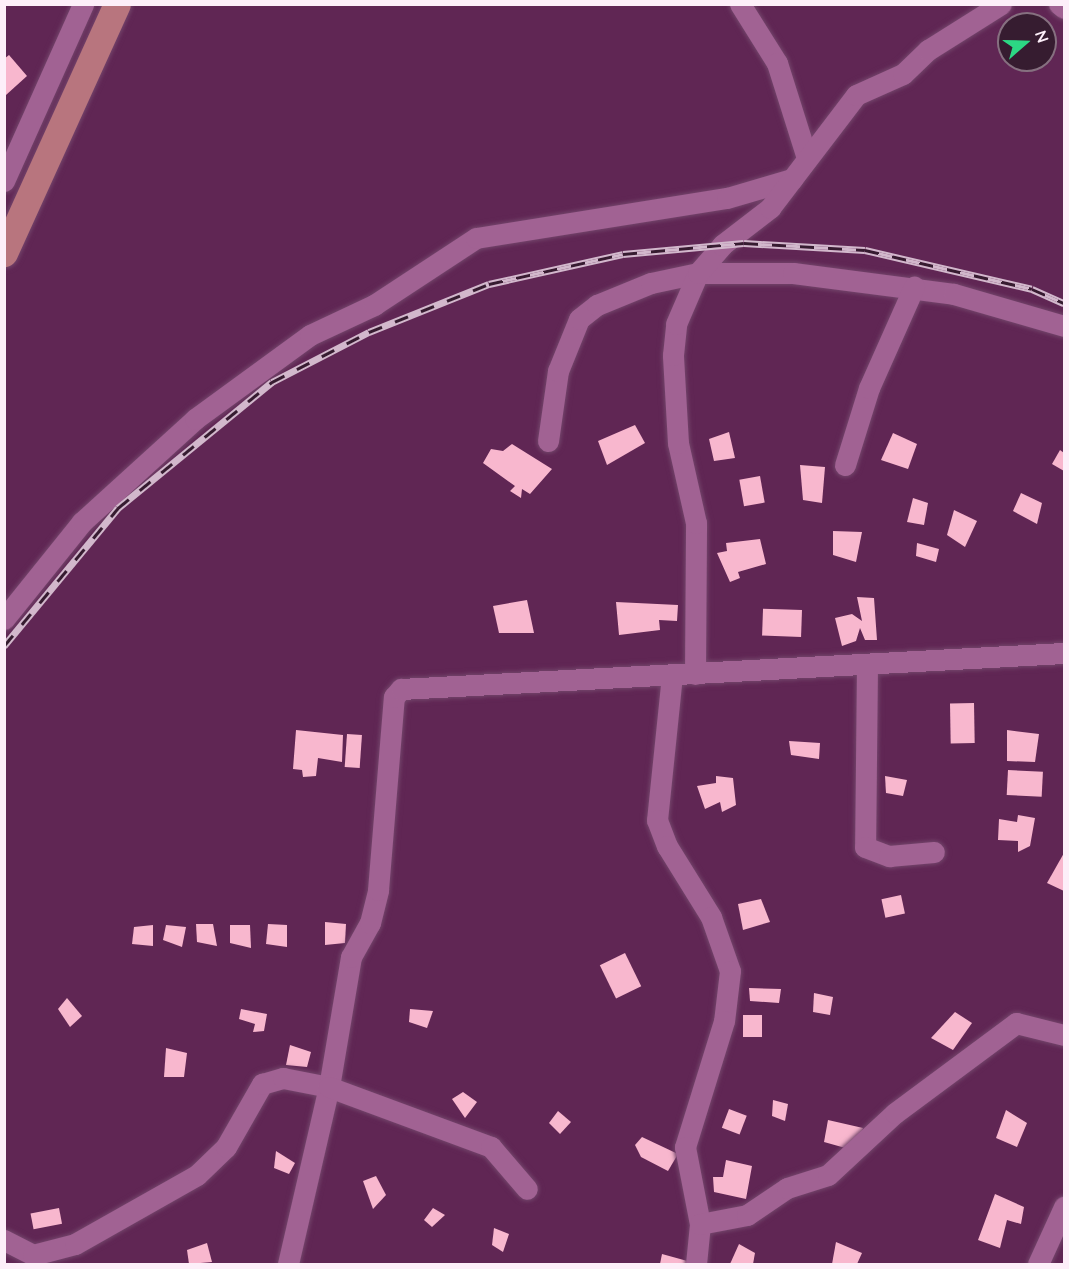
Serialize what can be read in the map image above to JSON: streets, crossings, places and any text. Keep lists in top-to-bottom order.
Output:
{
  "north": "right"
}
